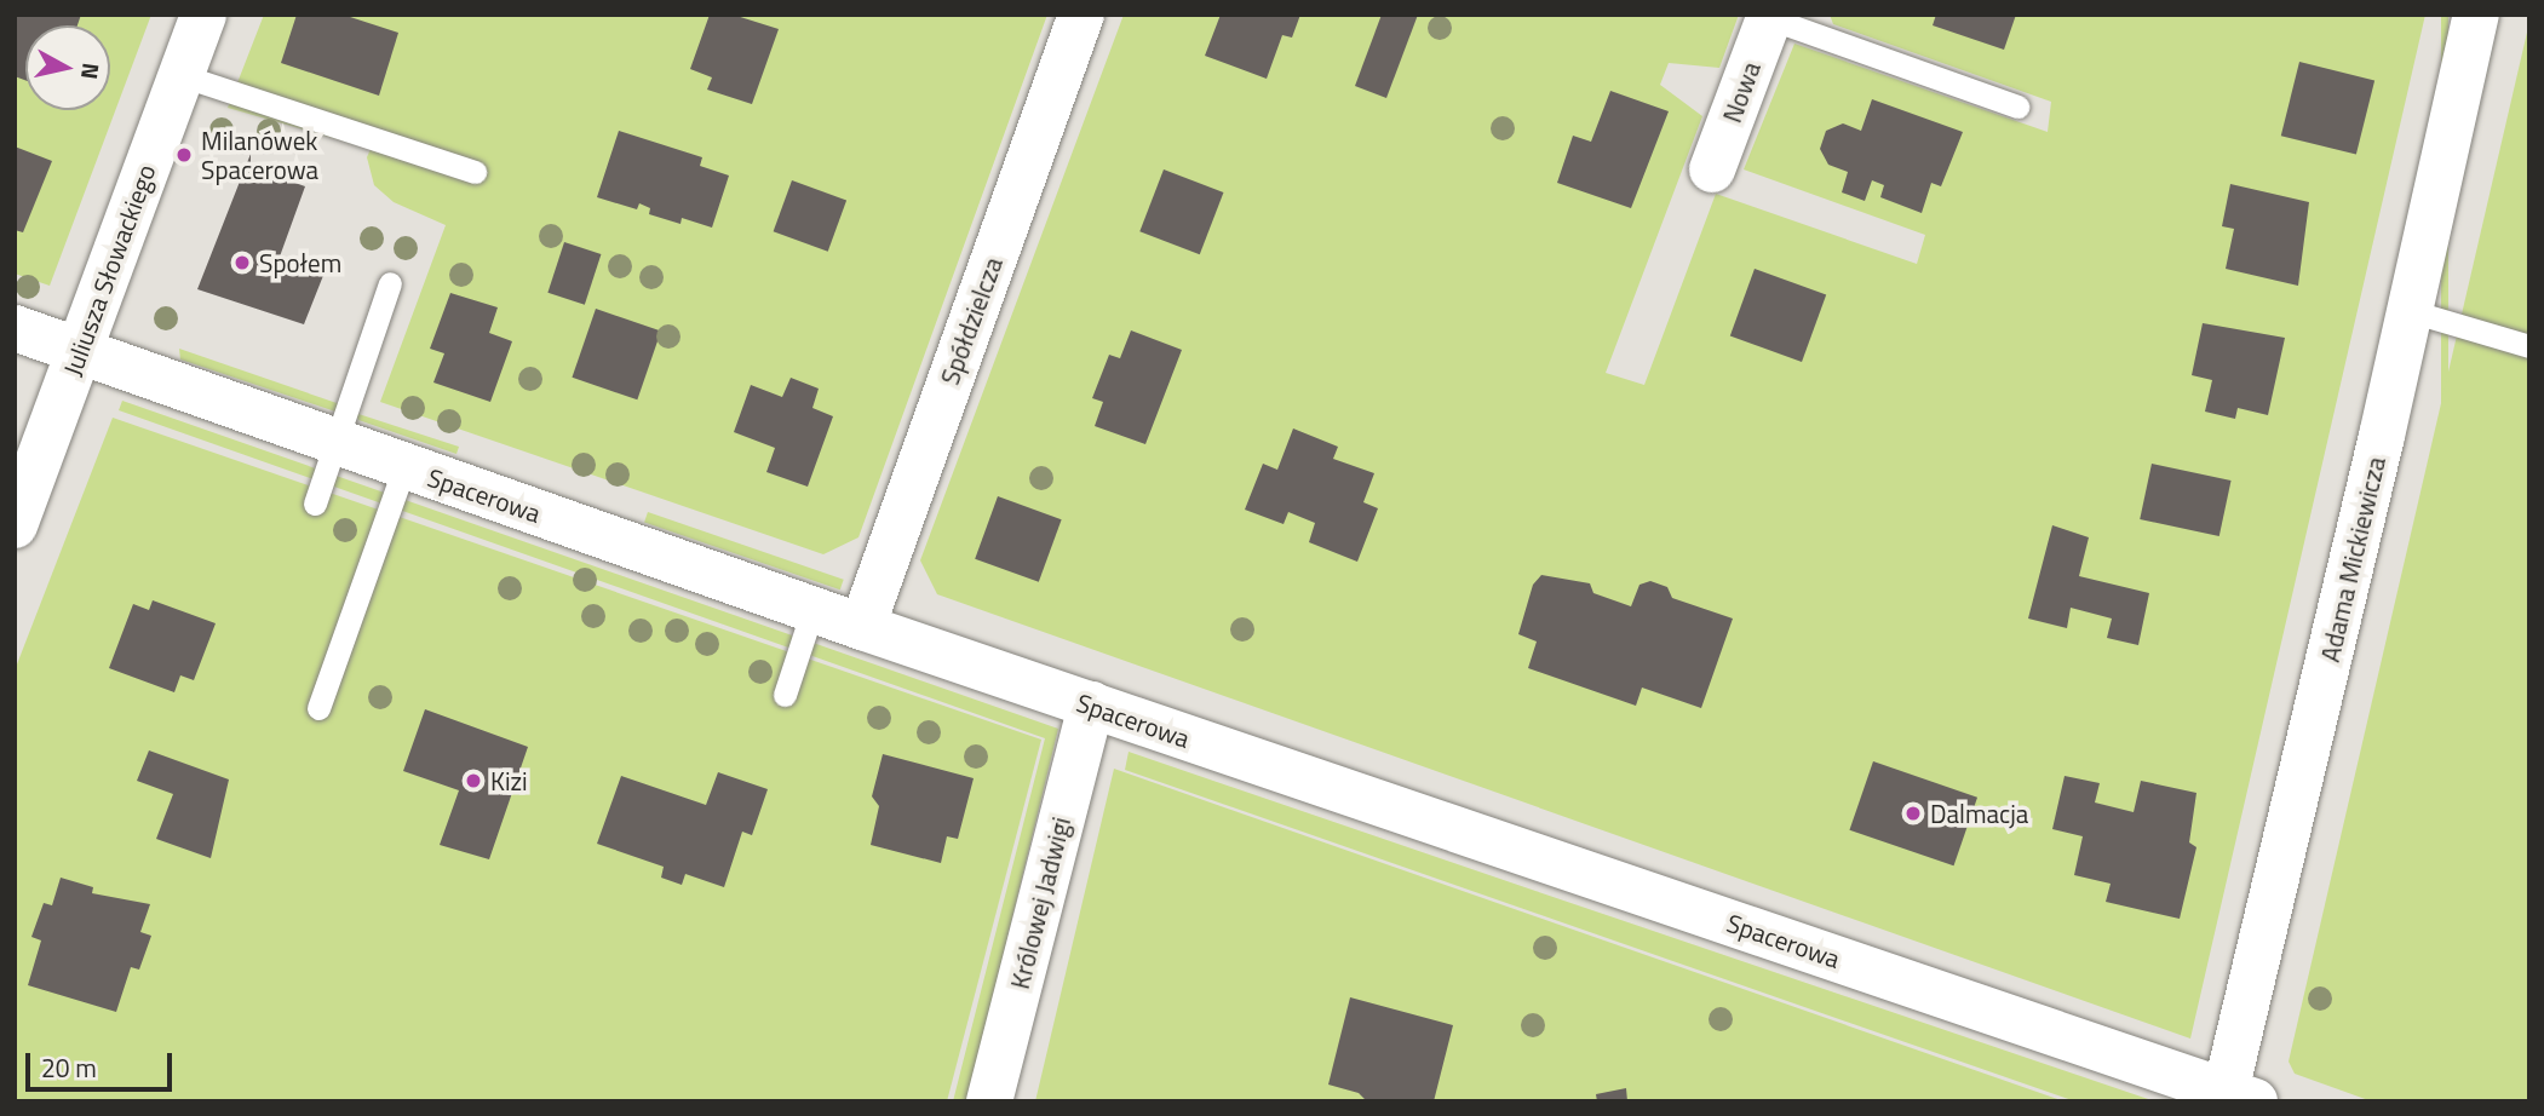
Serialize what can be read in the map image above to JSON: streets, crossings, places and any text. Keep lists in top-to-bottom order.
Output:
{
  "streets": {
    "street": [
      "Nowa",
      "Juliusza Słowackiego",
      "Spółdzielcza",
      "Spacerowa",
      "Adama Mickiewicza",
      "Królowej Jadwigi"
    ]
  },
  "crossings": [
    ["Juliusza Słowackiego", "Spacerowa"],
    ["Spółdzielcza", "Spacerowa"],
    ["Spacerowa", "Adama Mickiewicza"],
    ["Spacerowa", "Królowej Jadwigi"]
  ],
  "places": [
    "Milanówek Spacerowa",
    "Społem",
    "Kizi",
    "Dalmacja"
  ],
  "scale_bar": "20 m",
  "north": "right"
}
